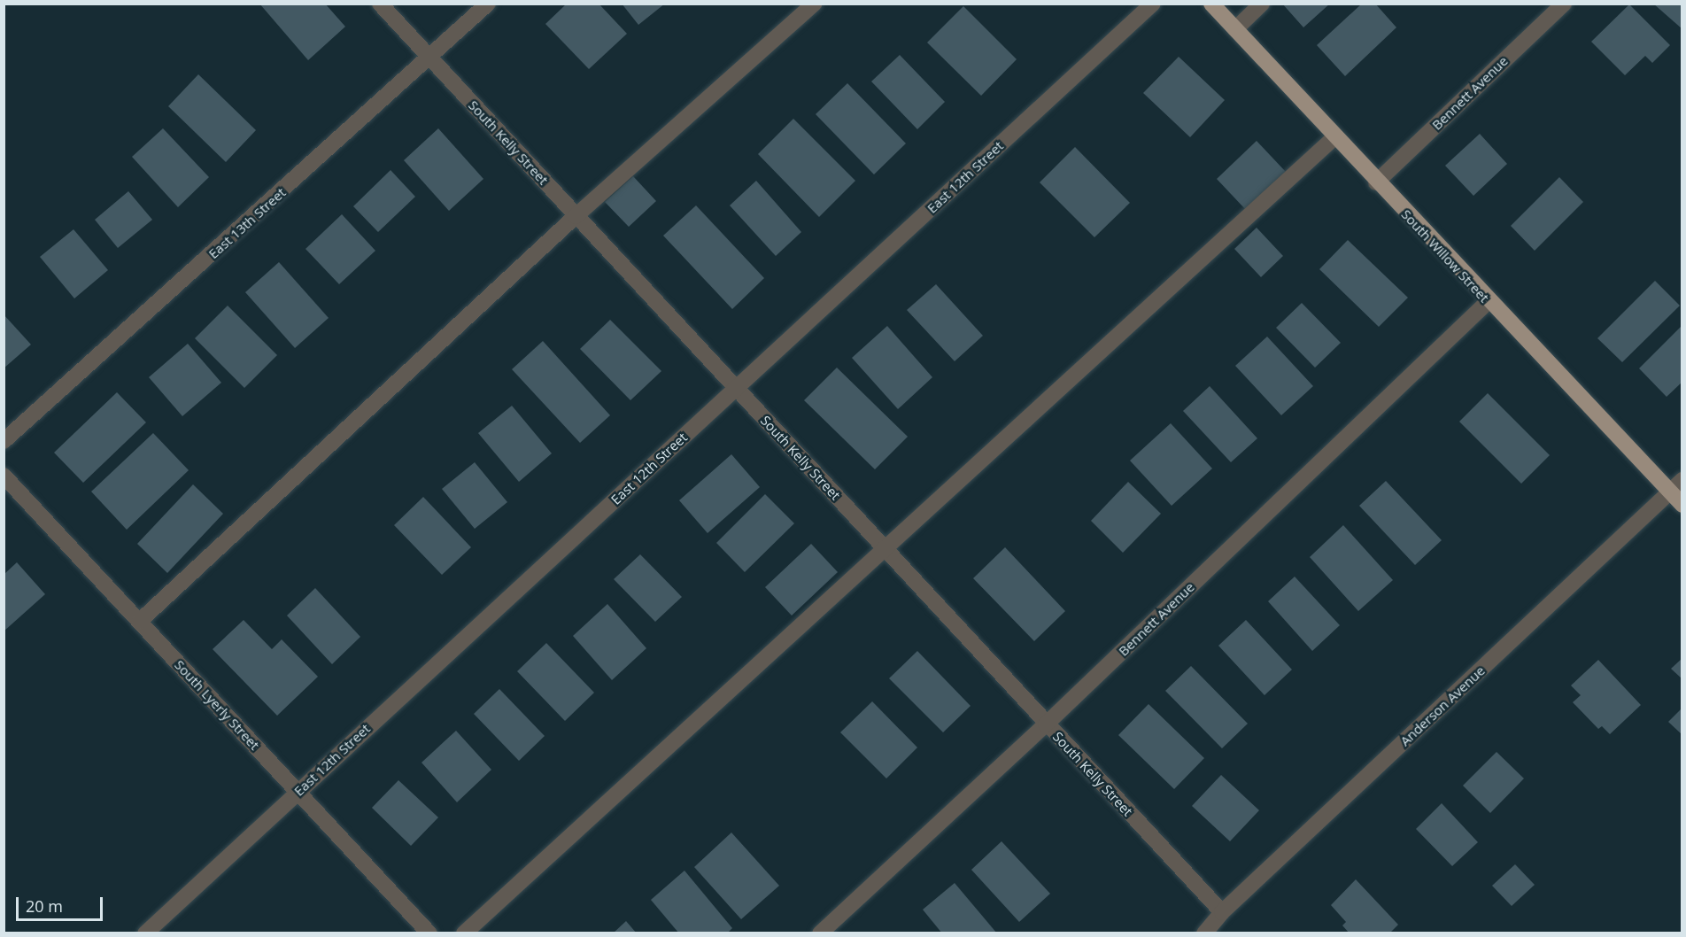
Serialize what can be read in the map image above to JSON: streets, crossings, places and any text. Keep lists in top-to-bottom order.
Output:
{
  "streets": {
    "main road": ["South Willow Street"],
    "street": [
      "Bennett Avenue",
      "South Kelly Street",
      "East 12th Street",
      "East 13th Street",
      "South Lyerly Street",
      "Anderson Avenue"
    ]
  },
  "crossings": [
    ["Bennett Avenue", "South Kelly Street"],
    ["Bennett Avenue", "South Willow Street"],
    ["South Kelly Street", "East 12th Street"],
    ["South Kelly Street", "East 13th Street"],
    ["South Kelly Street", "Anderson Avenue"],
    ["East 12th Street", "South Lyerly Street"],
    ["South Willow Street", "Anderson Avenue"]
  ],
  "scale_bar": "20 m"
}
